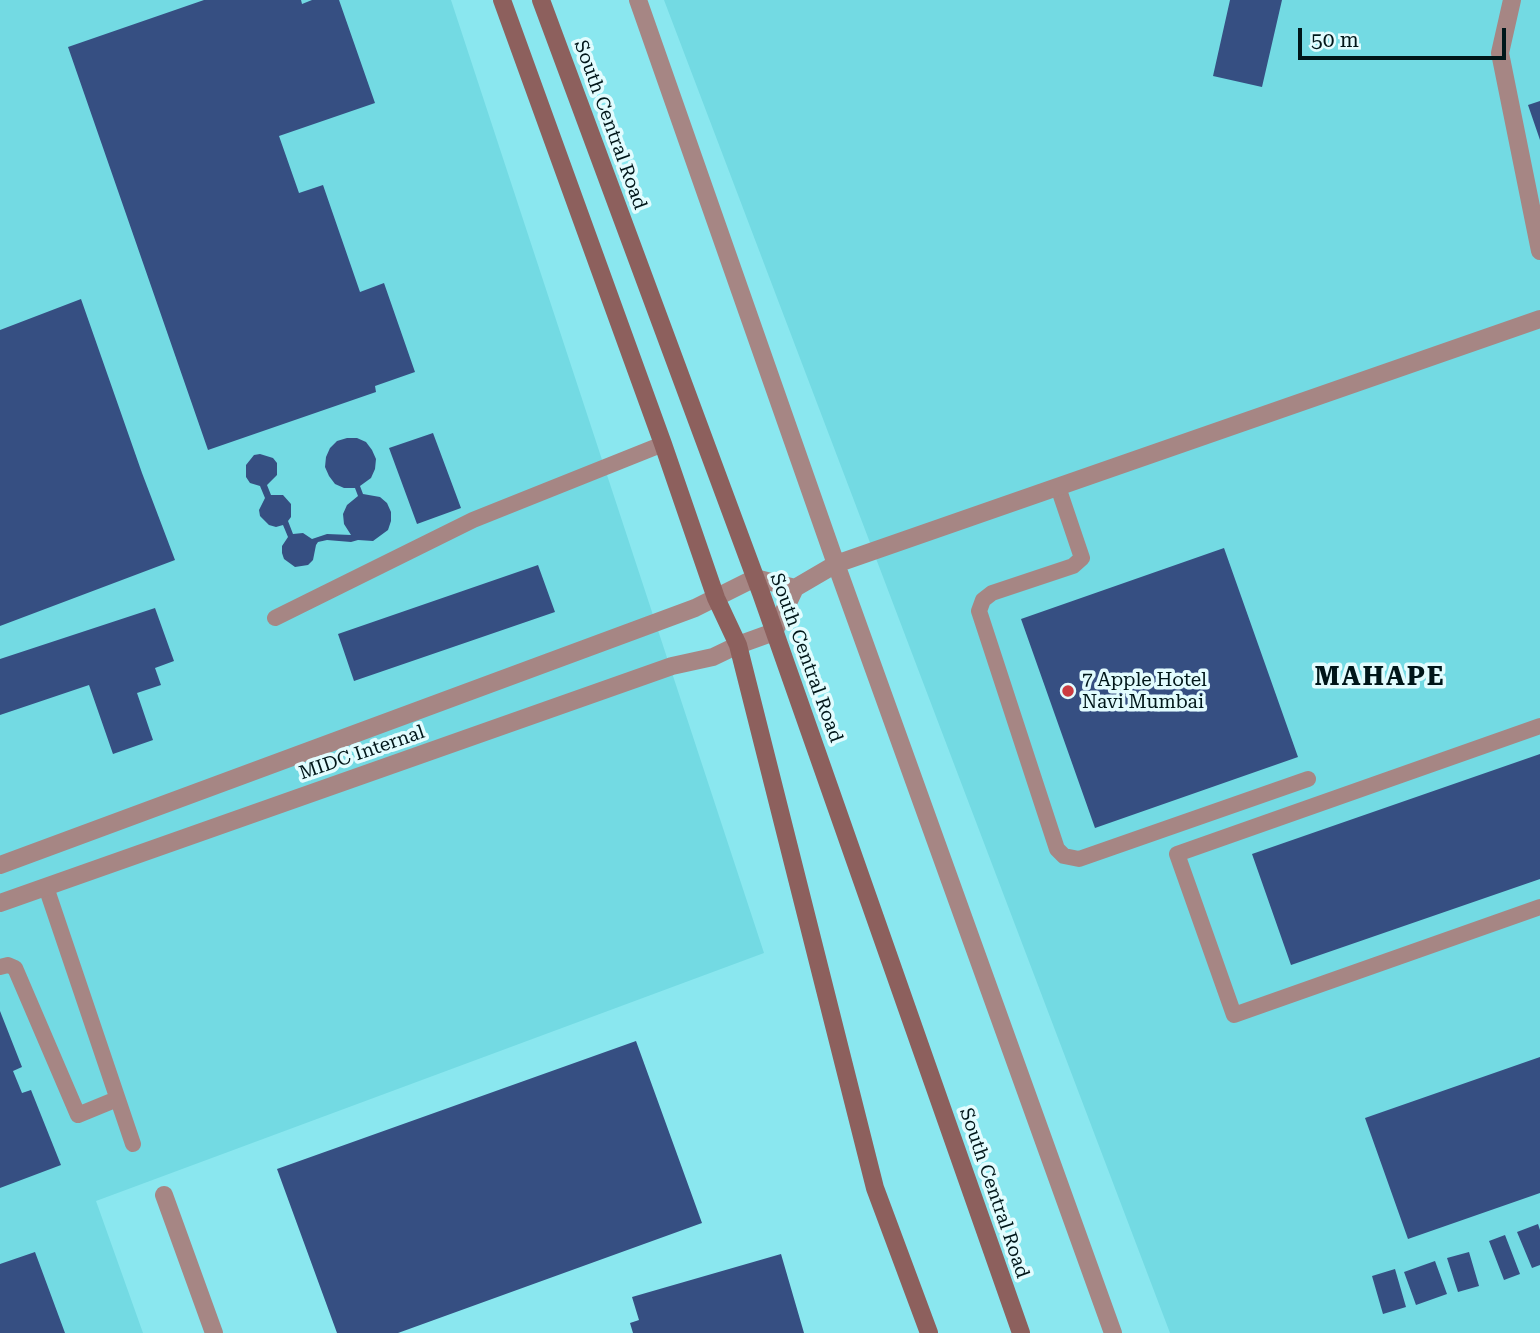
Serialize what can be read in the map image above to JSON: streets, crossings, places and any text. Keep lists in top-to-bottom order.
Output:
{
  "streets": {
    "main road": ["South Central Road"],
    "street": ["MIDC Internal"]
  },
  "crossings": [
    ["South Central Road", "MIDC Internal"]
  ],
  "districts": ["MAHAPE"],
  "places": ["7 Apple Hotel Navi Mumbai"],
  "scale_bar": "50 m"
}
